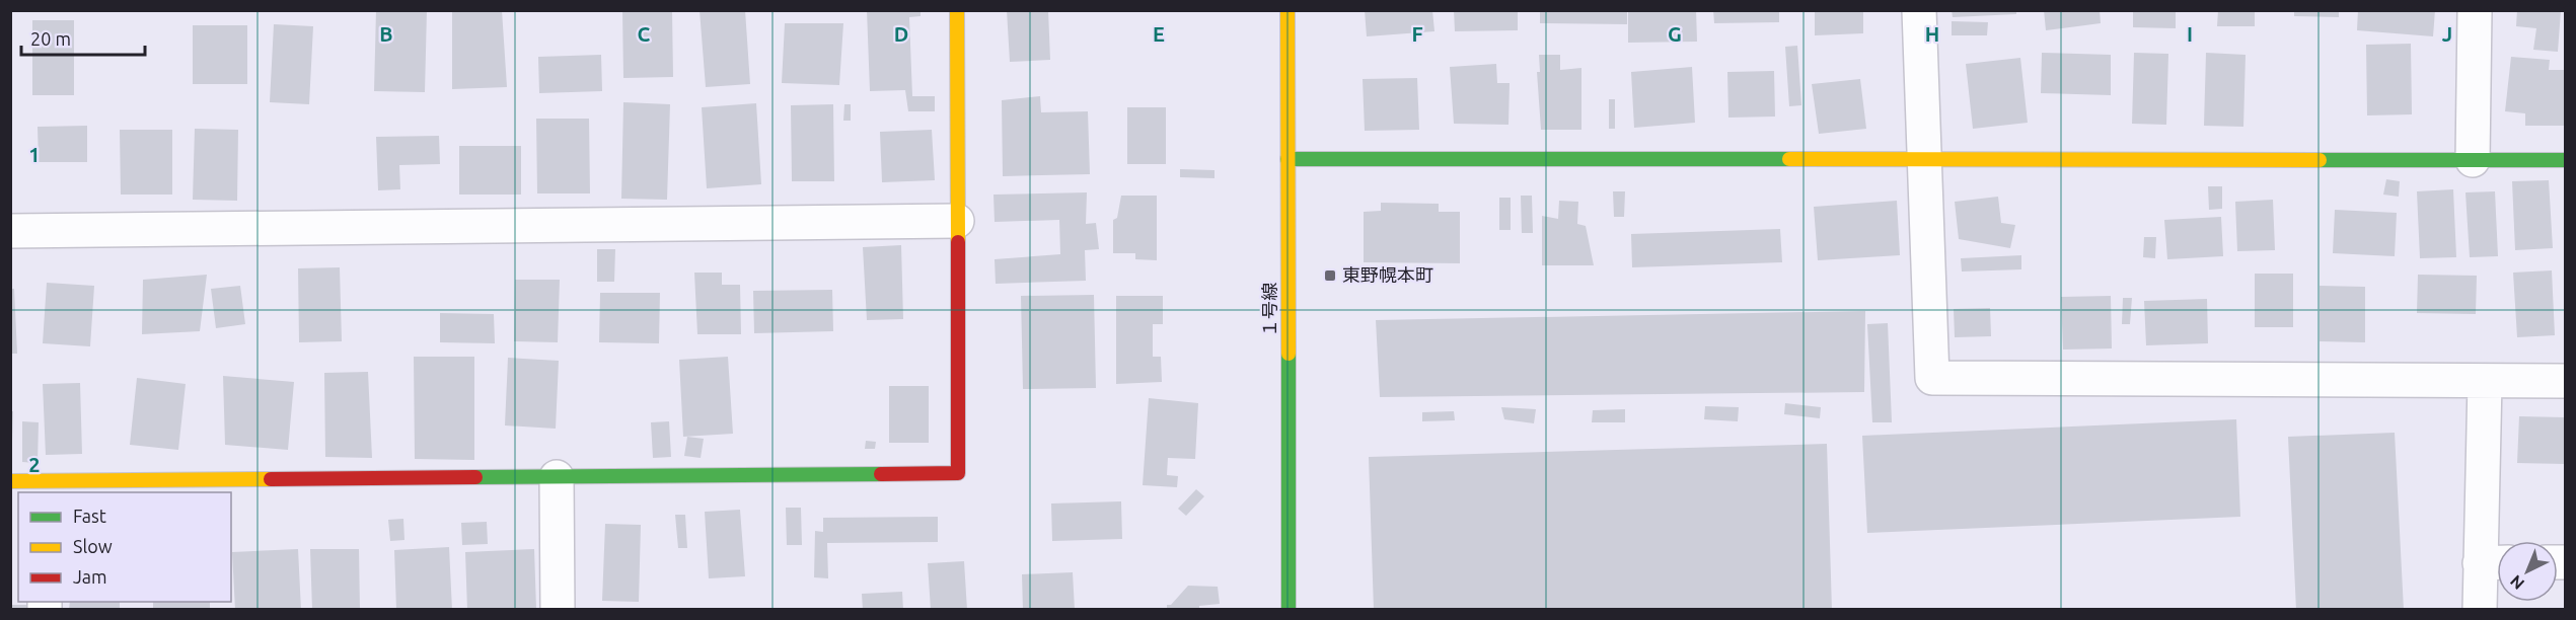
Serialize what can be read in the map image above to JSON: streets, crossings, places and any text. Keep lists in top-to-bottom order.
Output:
{
  "streets": {
    "street": ["１号線"]
  },
  "places": {
    "transit": ["東野幌本町"]
  },
  "legend": ["Fast", "Slow", "Jam"],
  "scale_bar": "20 m",
  "north": "bottom left",
  "grid": {
    "columns": [
      "B",
      "C",
      "D",
      "E",
      "F",
      "G",
      "H",
      "I",
      "J"
    ],
    "rows": ["1", "2"]
  }
}
